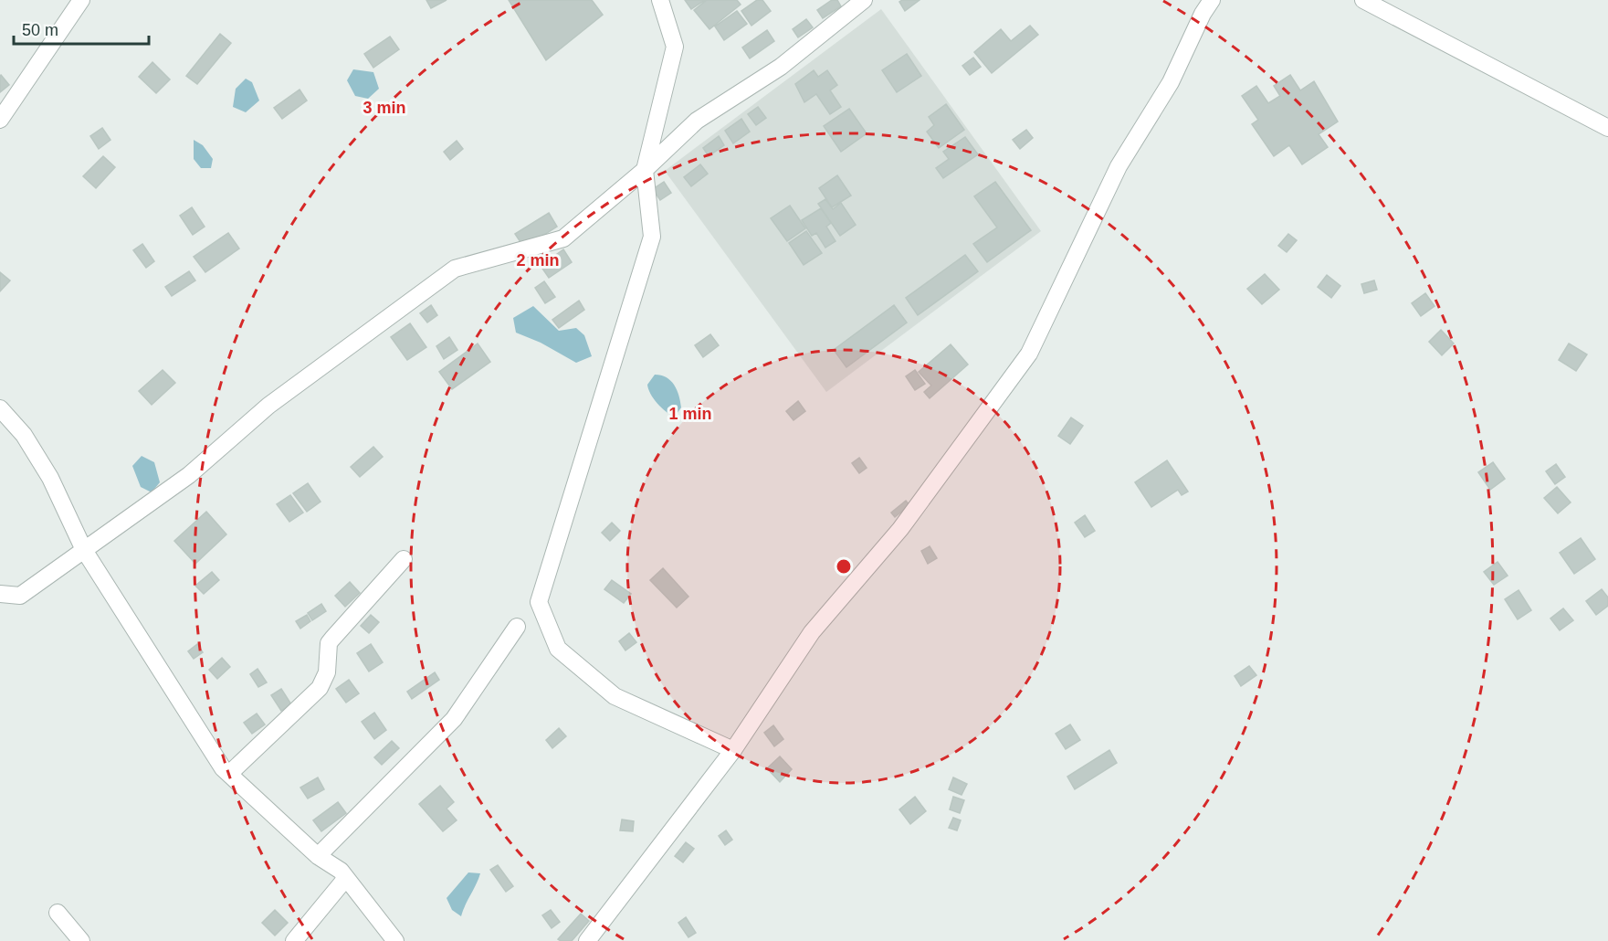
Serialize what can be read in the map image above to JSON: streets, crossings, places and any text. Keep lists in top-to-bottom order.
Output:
{
  "scale_bar": "50 m",
  "rings": ["3 min", "2 min", "1 min"]
}
